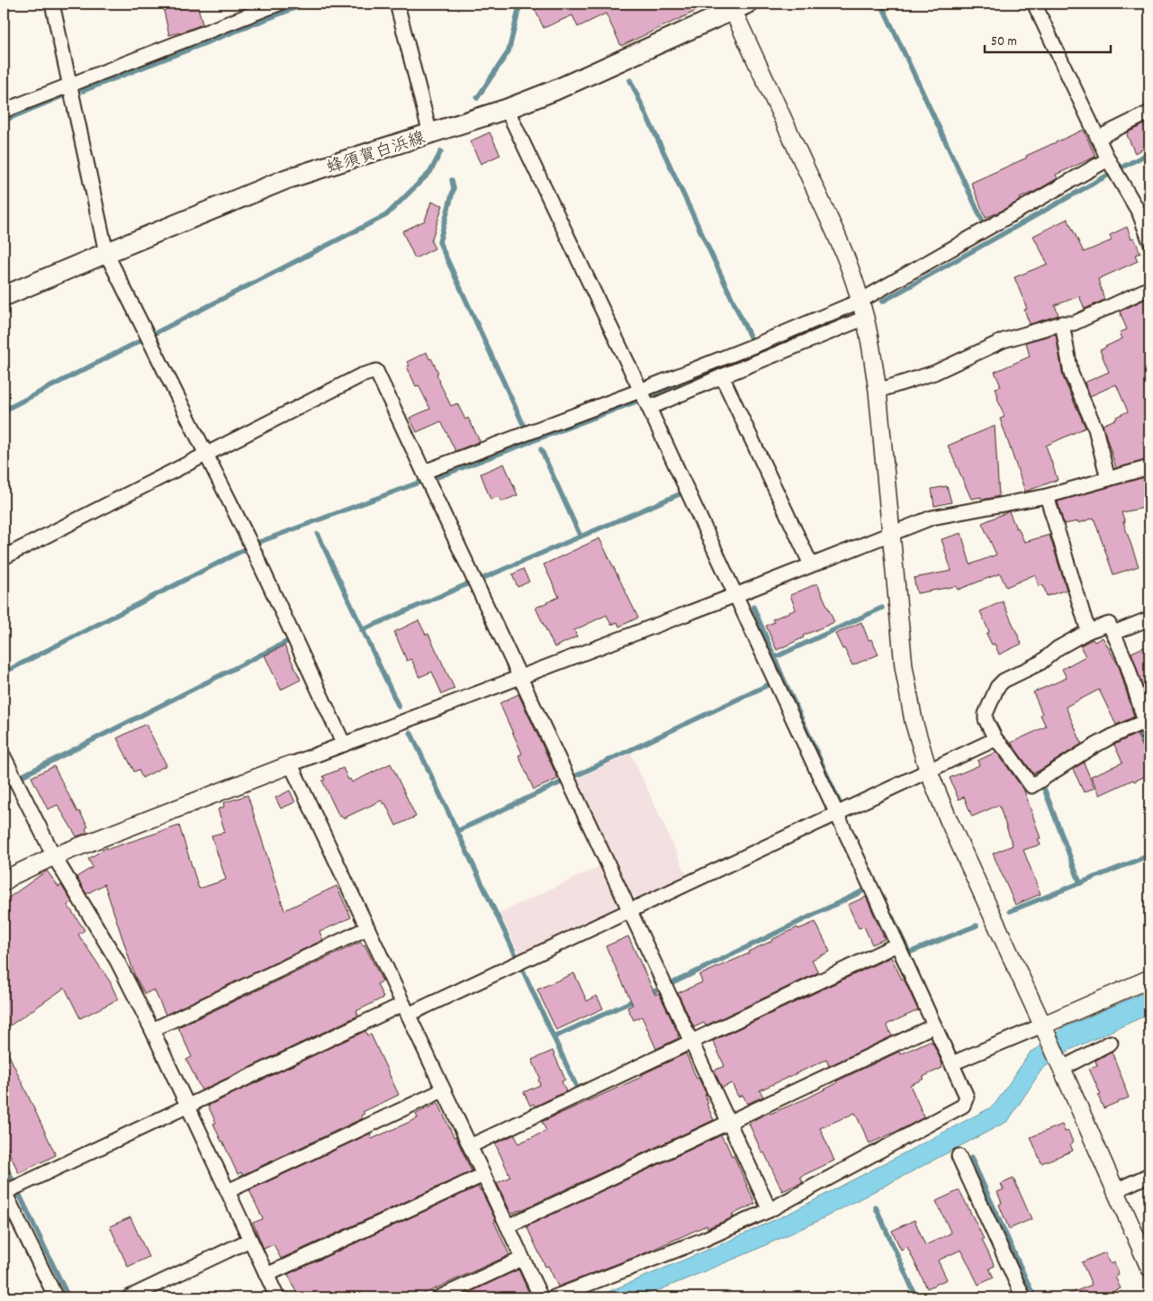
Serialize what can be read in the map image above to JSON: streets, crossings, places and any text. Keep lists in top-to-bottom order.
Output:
{
  "streets": {
    "main road": ["蜂須賀白浜線"]
  },
  "scale_bar": "50 m"
}
